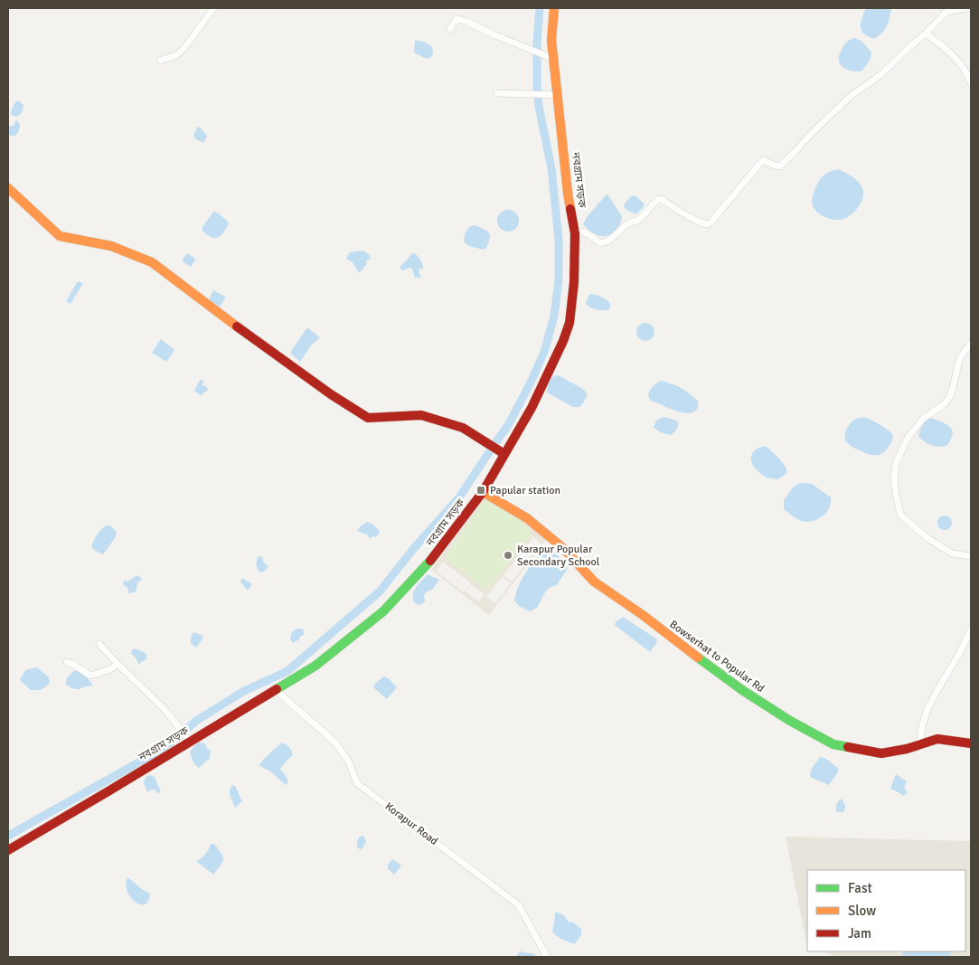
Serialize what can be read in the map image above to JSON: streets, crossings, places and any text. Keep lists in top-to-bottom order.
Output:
{
  "streets": {
    "street": ["নবগ্রাম সড়ক", "Bowserhat to Popular Rd", "Korapur Road"]
  },
  "crossings": [
    ["নবগ্রাম সড়ক", "Bowserhat to Popular Rd"],
    ["নবগ্রাম সড়ক", "Korapur Road"]
  ],
  "places": {
    "transit": ["Papular station"],
    "other": ["Karapur Popular Secondary School"]
  },
  "legend": ["Fast", "Slow", "Jam"]
}
